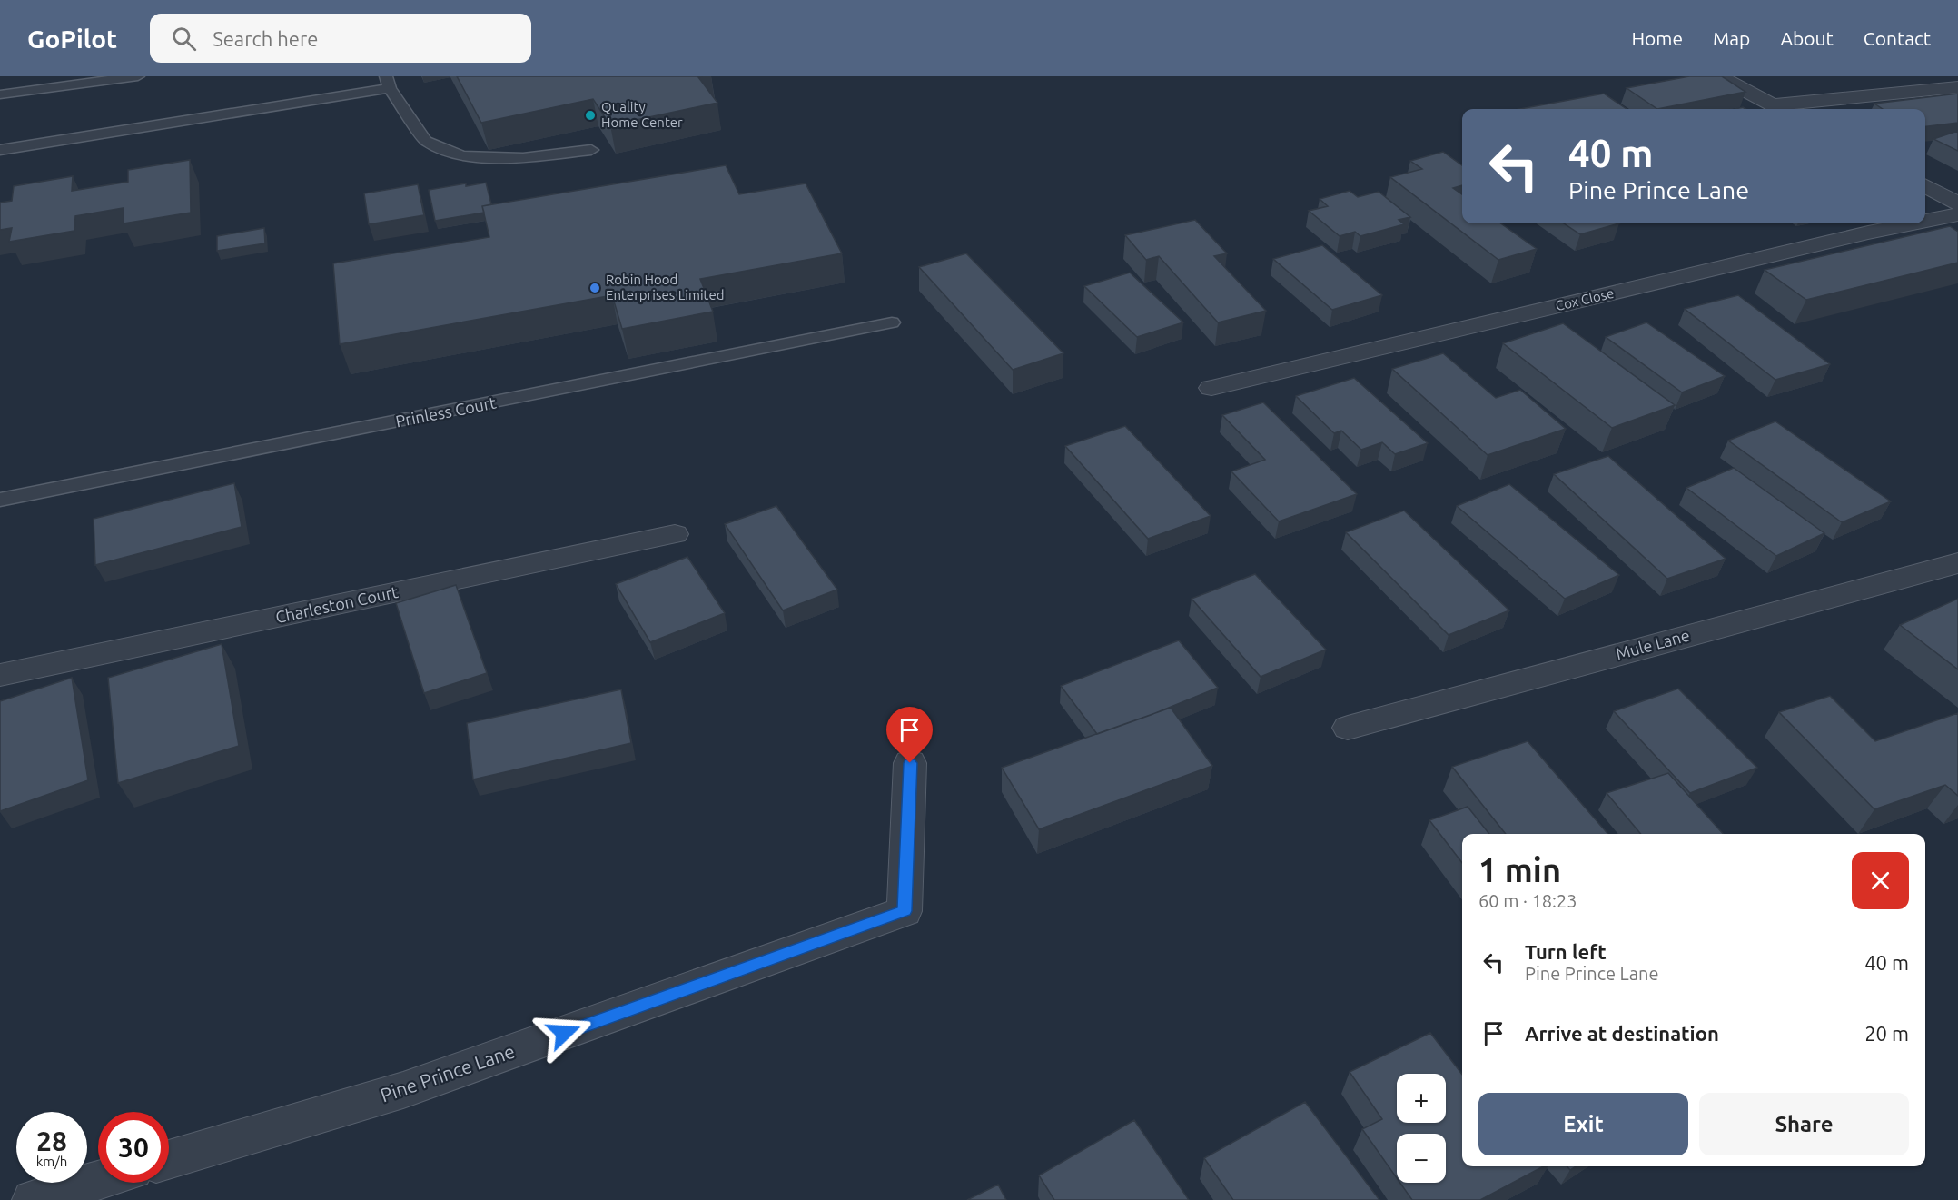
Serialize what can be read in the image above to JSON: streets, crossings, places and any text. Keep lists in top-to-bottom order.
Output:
{
  "streets": {
    "street": [
      "Cox Close",
      "Charleston Court",
      "Mule Lane",
      "Pine Prince Lane"
    ],
    "lane": ["Prinless Court"]
  },
  "places": ["Quality Home Center", "Robin Hood Enterprises Limited"],
  "page": {
    "header": "GoPilot",
    "search": "Search here",
    "nav": [
      "Home",
      "Map",
      "About",
      "Contact"
    ],
    "turn": ["40 m", "Pine Prince Lane"],
    "heading": ["1 min", "60 m · 18:23"],
    "list": [
      {
        "name": "Turn left",
        "note": "Pine Prince Lane",
        "value": "40 m"
      },
      {
        "name": "Arrive at destination",
        "value": "20 m"
      }
    ],
    "map_buttons": ["+", "−"],
    "buttons": ["Exit", "Share"],
    "speed": "28 km/h",
    "limit": "30"
  }
}
